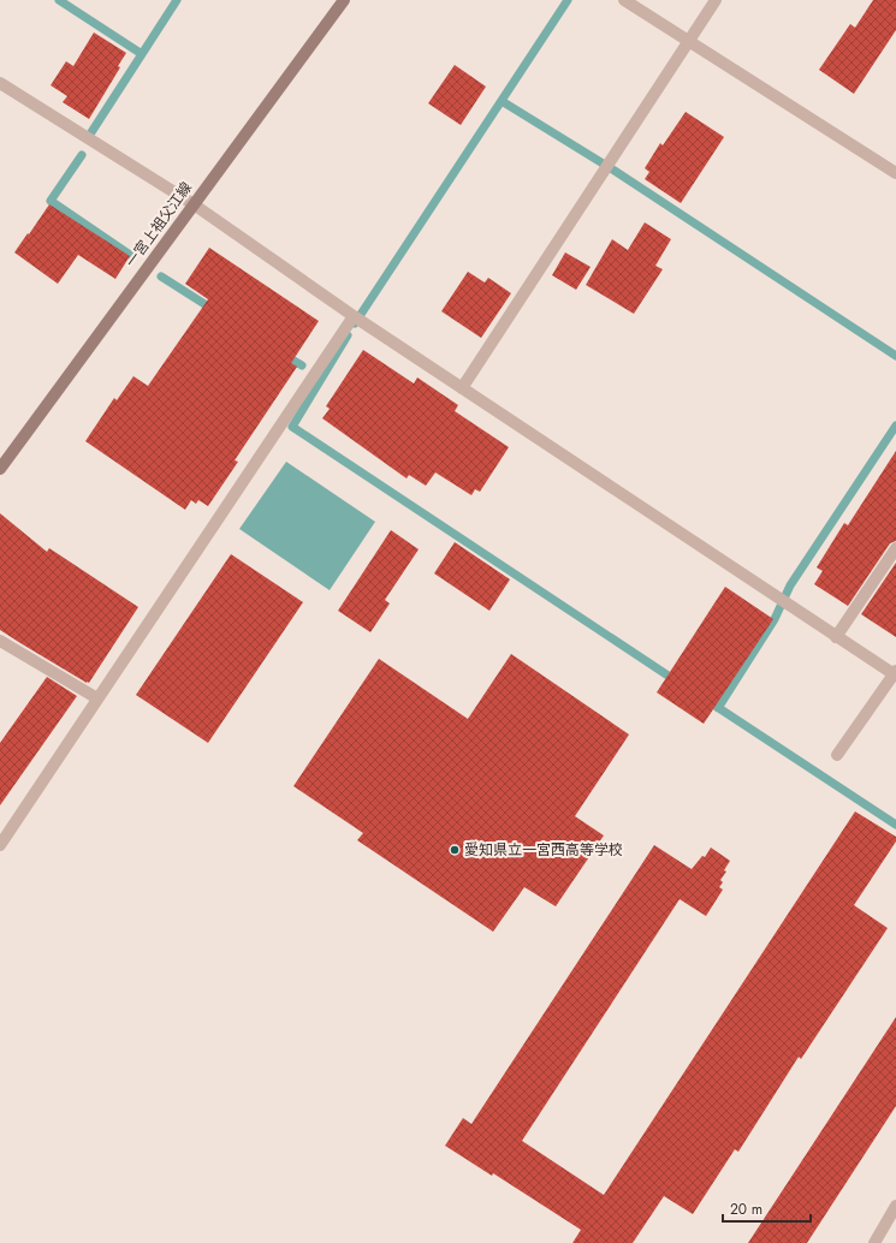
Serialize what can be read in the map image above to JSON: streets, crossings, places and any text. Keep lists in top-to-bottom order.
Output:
{
  "streets": {
    "main road": ["一宮上祖父江線"]
  },
  "places": ["愛知県立一宮西高等学校"],
  "scale_bar": "20 m"
}
